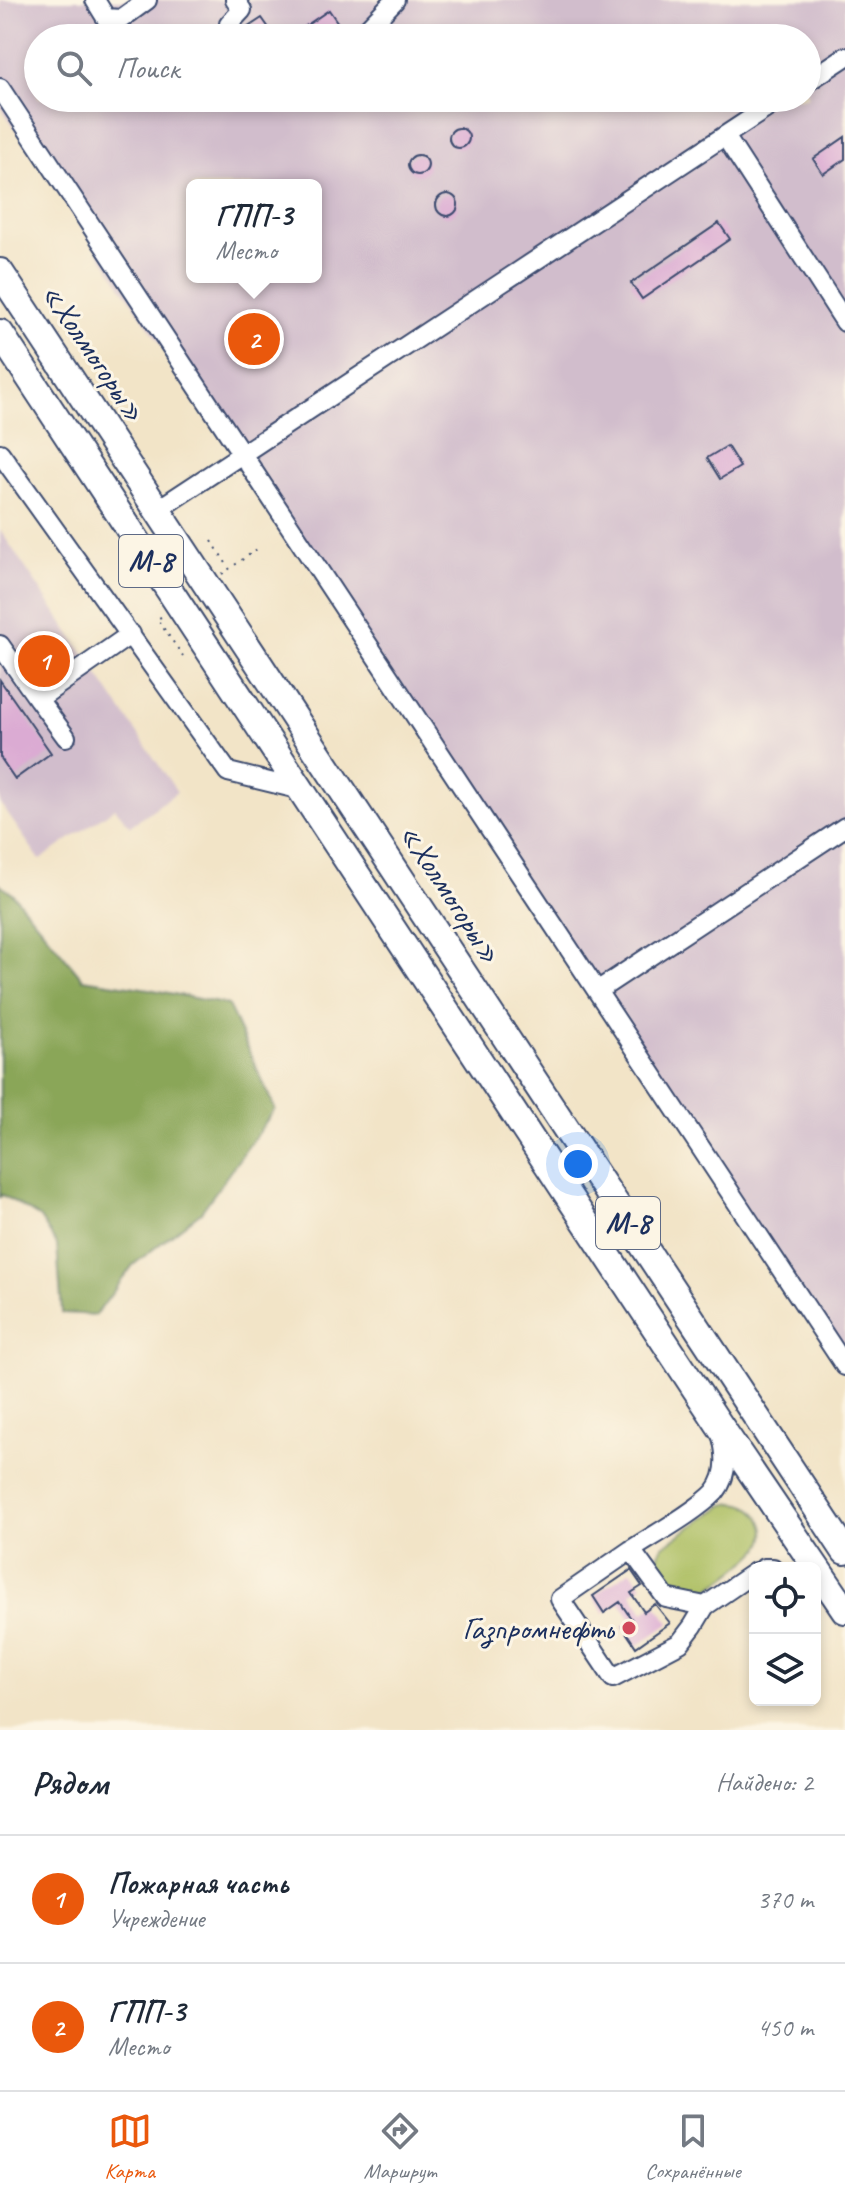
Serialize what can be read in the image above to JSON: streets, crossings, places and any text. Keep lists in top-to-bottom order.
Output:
{
  "streets": {
    "highway": ["«Холмогоры»", "М-8"]
  },
  "places": ["Газпромнефть"],
  "page": {
    "search": "Поиск",
    "popup": ["ГПП-3", "Место"],
    "pins": ["2", "1"],
    "heading": ["Рядом", "Найдено: 2"],
    "list": [
      {
        "mark": "1",
        "name": "Пожарная часть",
        "note": "Учреждение",
        "value": "370 m"
      },
      {
        "mark": "2",
        "name": "ГПП-3",
        "note": "Место",
        "value": "450 m"
      }
    ],
    "nav": ["Карта", "Маршрут", "Сохранённые"]
  }
}
